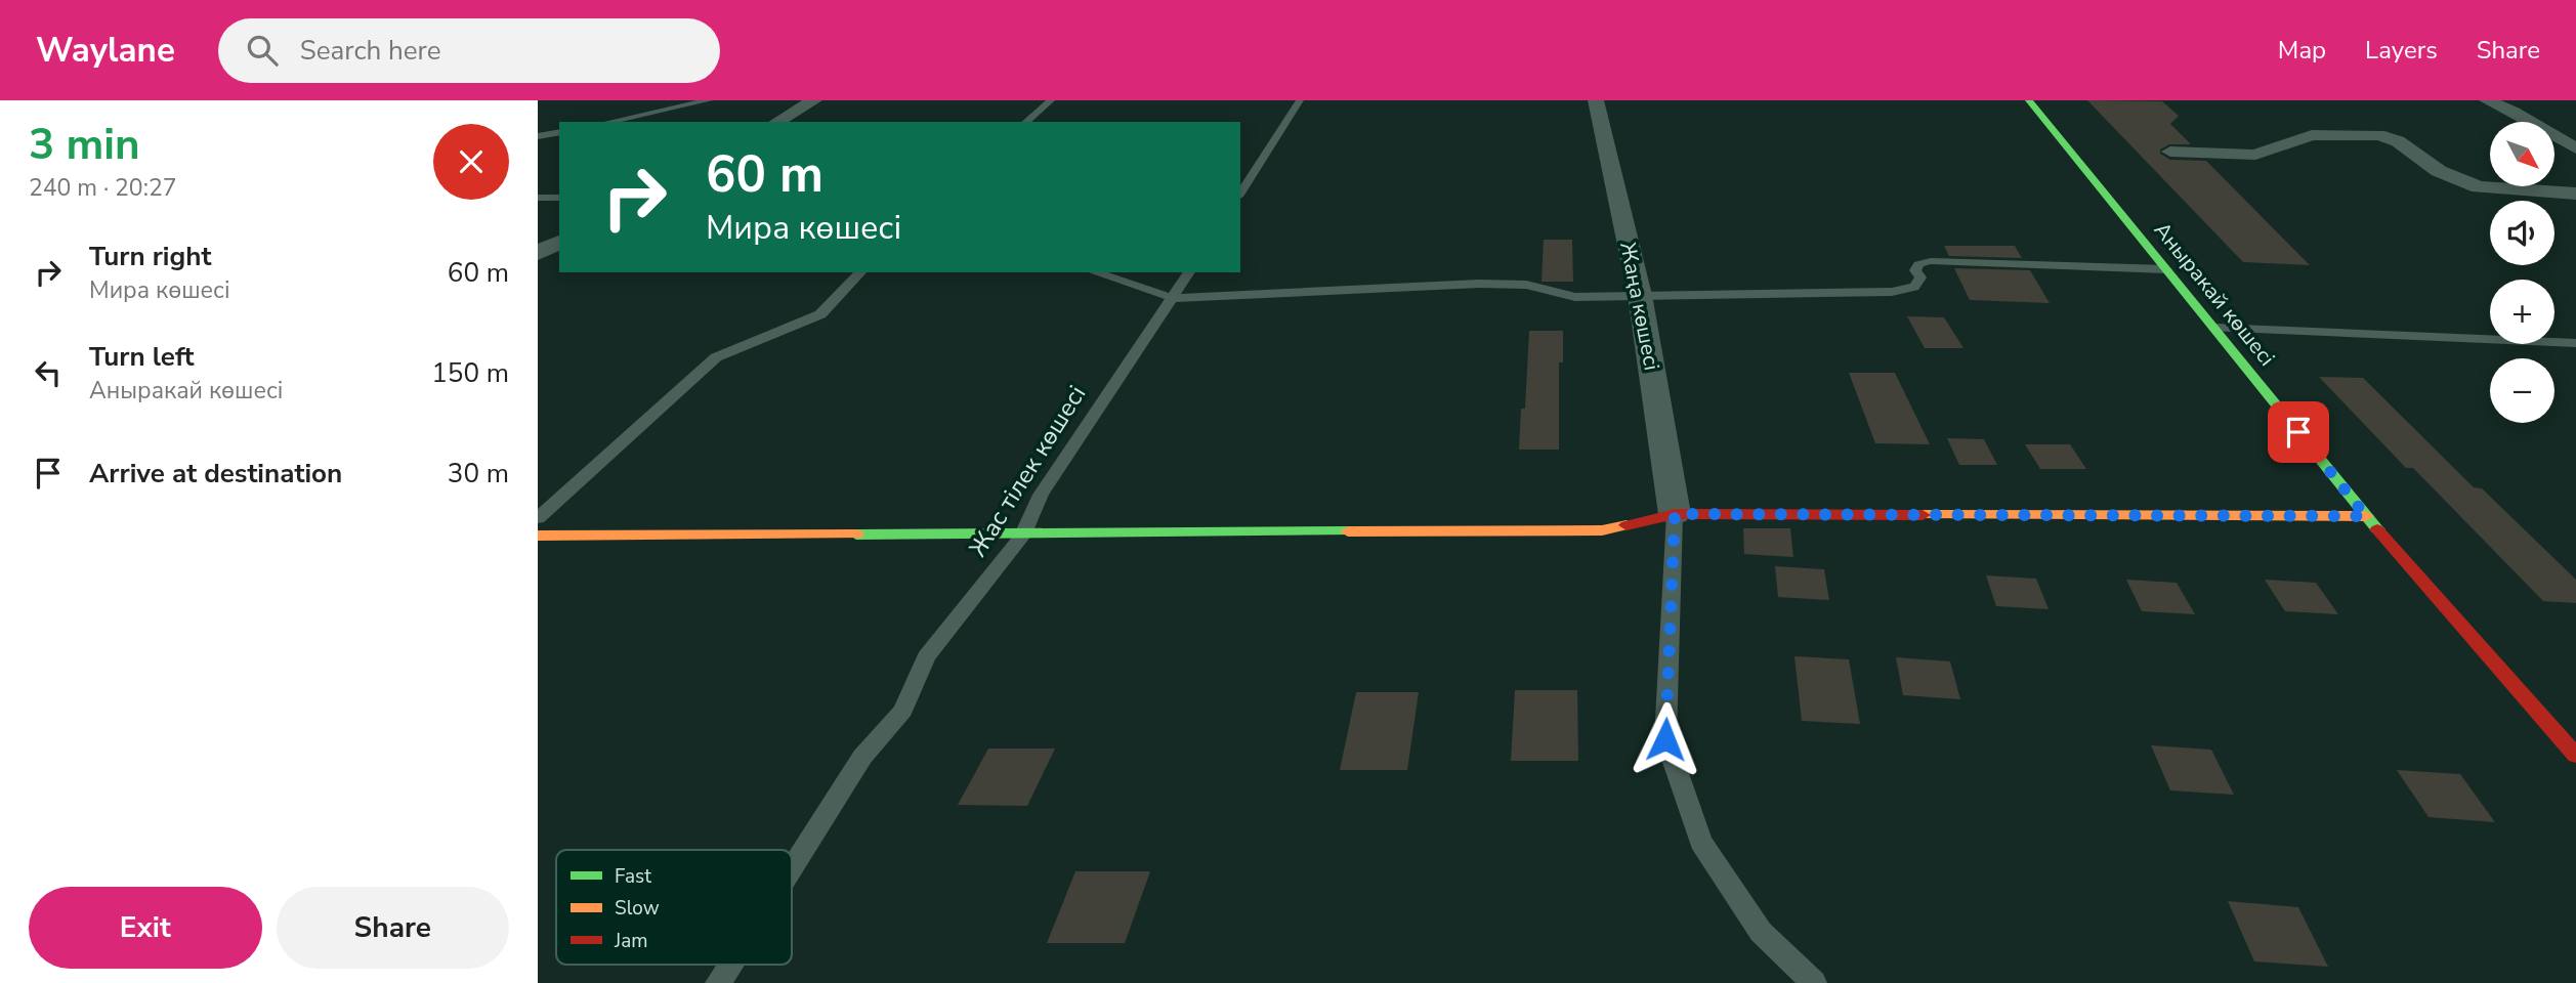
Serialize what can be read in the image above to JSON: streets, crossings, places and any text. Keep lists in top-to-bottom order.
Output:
{
  "streets": {
    "street": ["Аныракай көшесі", "Жаңа көшесі"],
    "lane": ["Жас тілек көшесі"]
  },
  "legend": ["Fast", "Slow", "Jam"],
  "north": "bottom right",
  "page": {
    "header": "Waylane",
    "search": "Search here",
    "nav": ["Map", "Layers", "Share"],
    "heading": ["3 min", "240 m · 20:27"],
    "map_buttons": ["+", "−"],
    "turn": ["60 m", "Мира көшесі"],
    "list": [
      {
        "name": "Turn right",
        "note": "Мира көшесі",
        "value": "60 m"
      },
      {
        "name": "Turn left",
        "note": "Аныракай көшесі",
        "value": "150 m"
      },
      {
        "name": "Arrive at destination",
        "value": "30 m"
      }
    ],
    "buttons": ["Exit", "Share"]
  }
}
